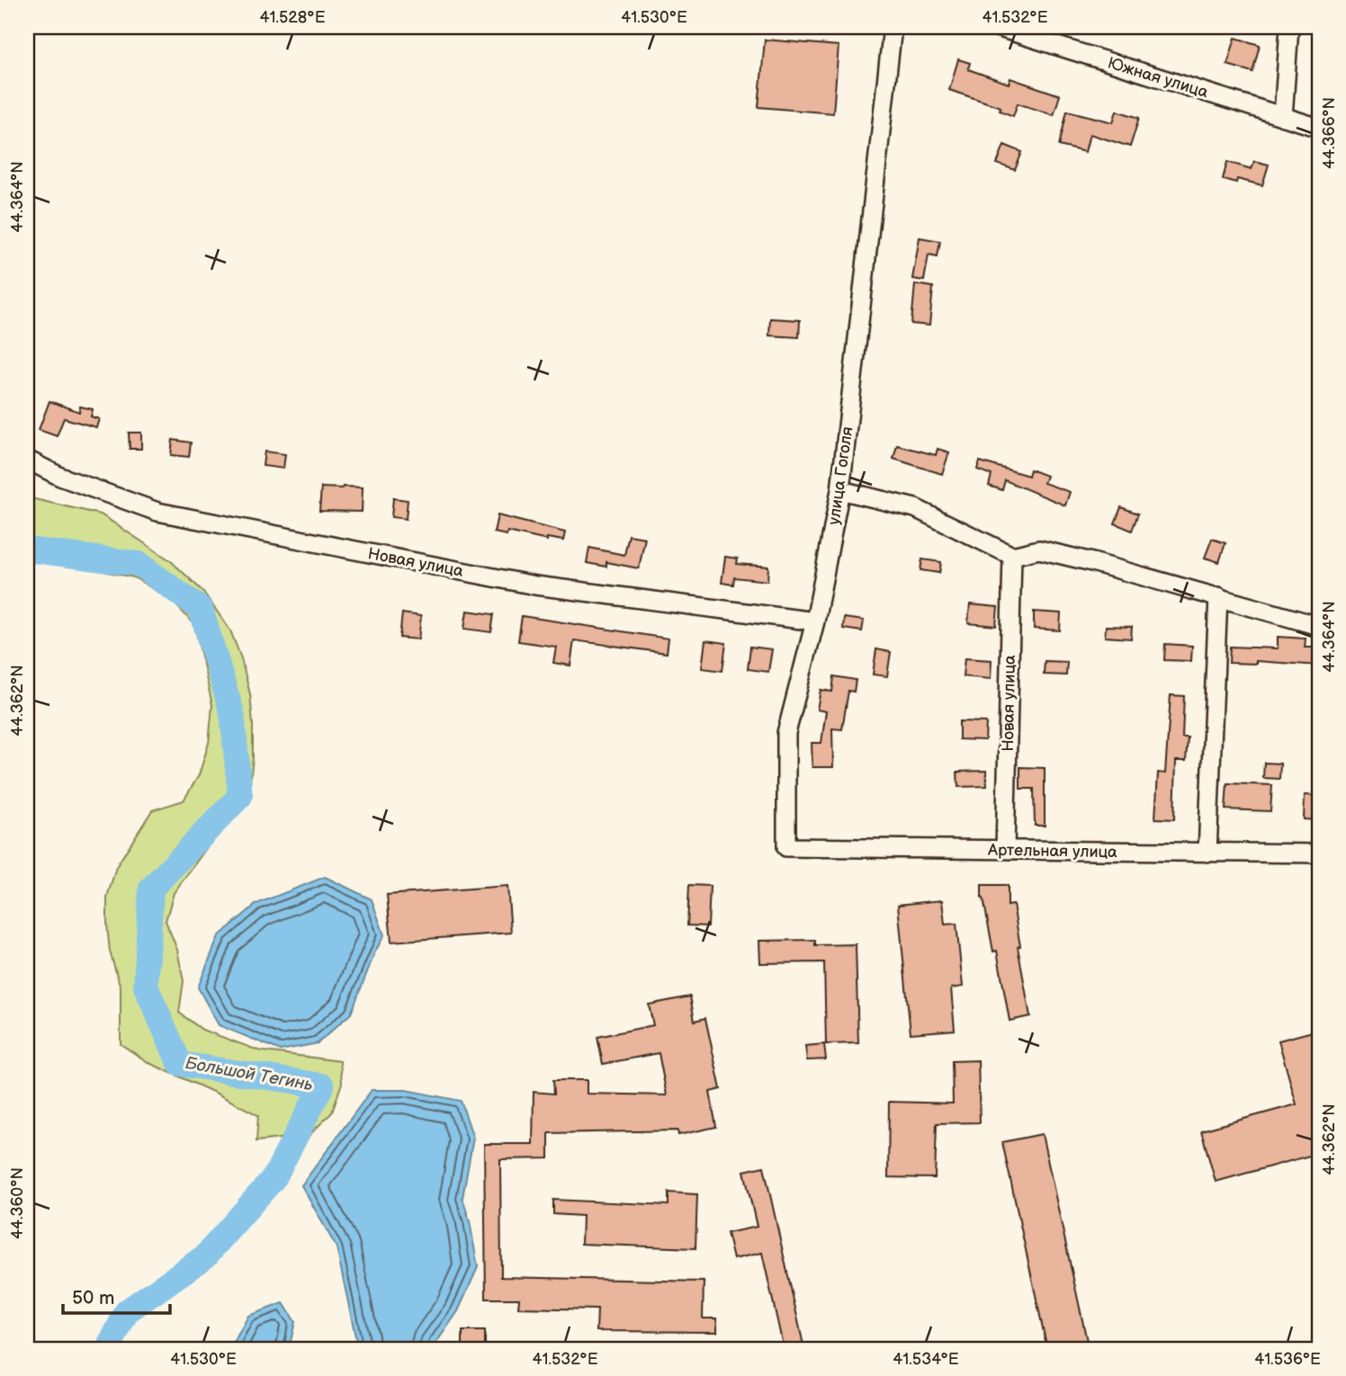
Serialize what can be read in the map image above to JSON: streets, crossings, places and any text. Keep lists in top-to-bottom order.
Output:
{
  "streets": {
    "street": [
      "Южная улица",
      "улица Гоголя",
      "Новая улица",
      "Артельная улица"
    ]
  },
  "crossings": [
    ["улица Гоголя", "Новая улица"],
    ["улица Гоголя", "Артельная улица"],
    ["Новая улица", "Артельная улица"]
  ],
  "water": ["Большой Тегинь"],
  "scale_bar": "50 m",
  "coordinates": [
    "41.528°E",
    "41.530°E",
    "41.532°E",
    "44.366°N",
    "44.364°N",
    "44.362°N",
    "44.360°N",
    "41.534°E",
    "41.536°E"
  ]
}
